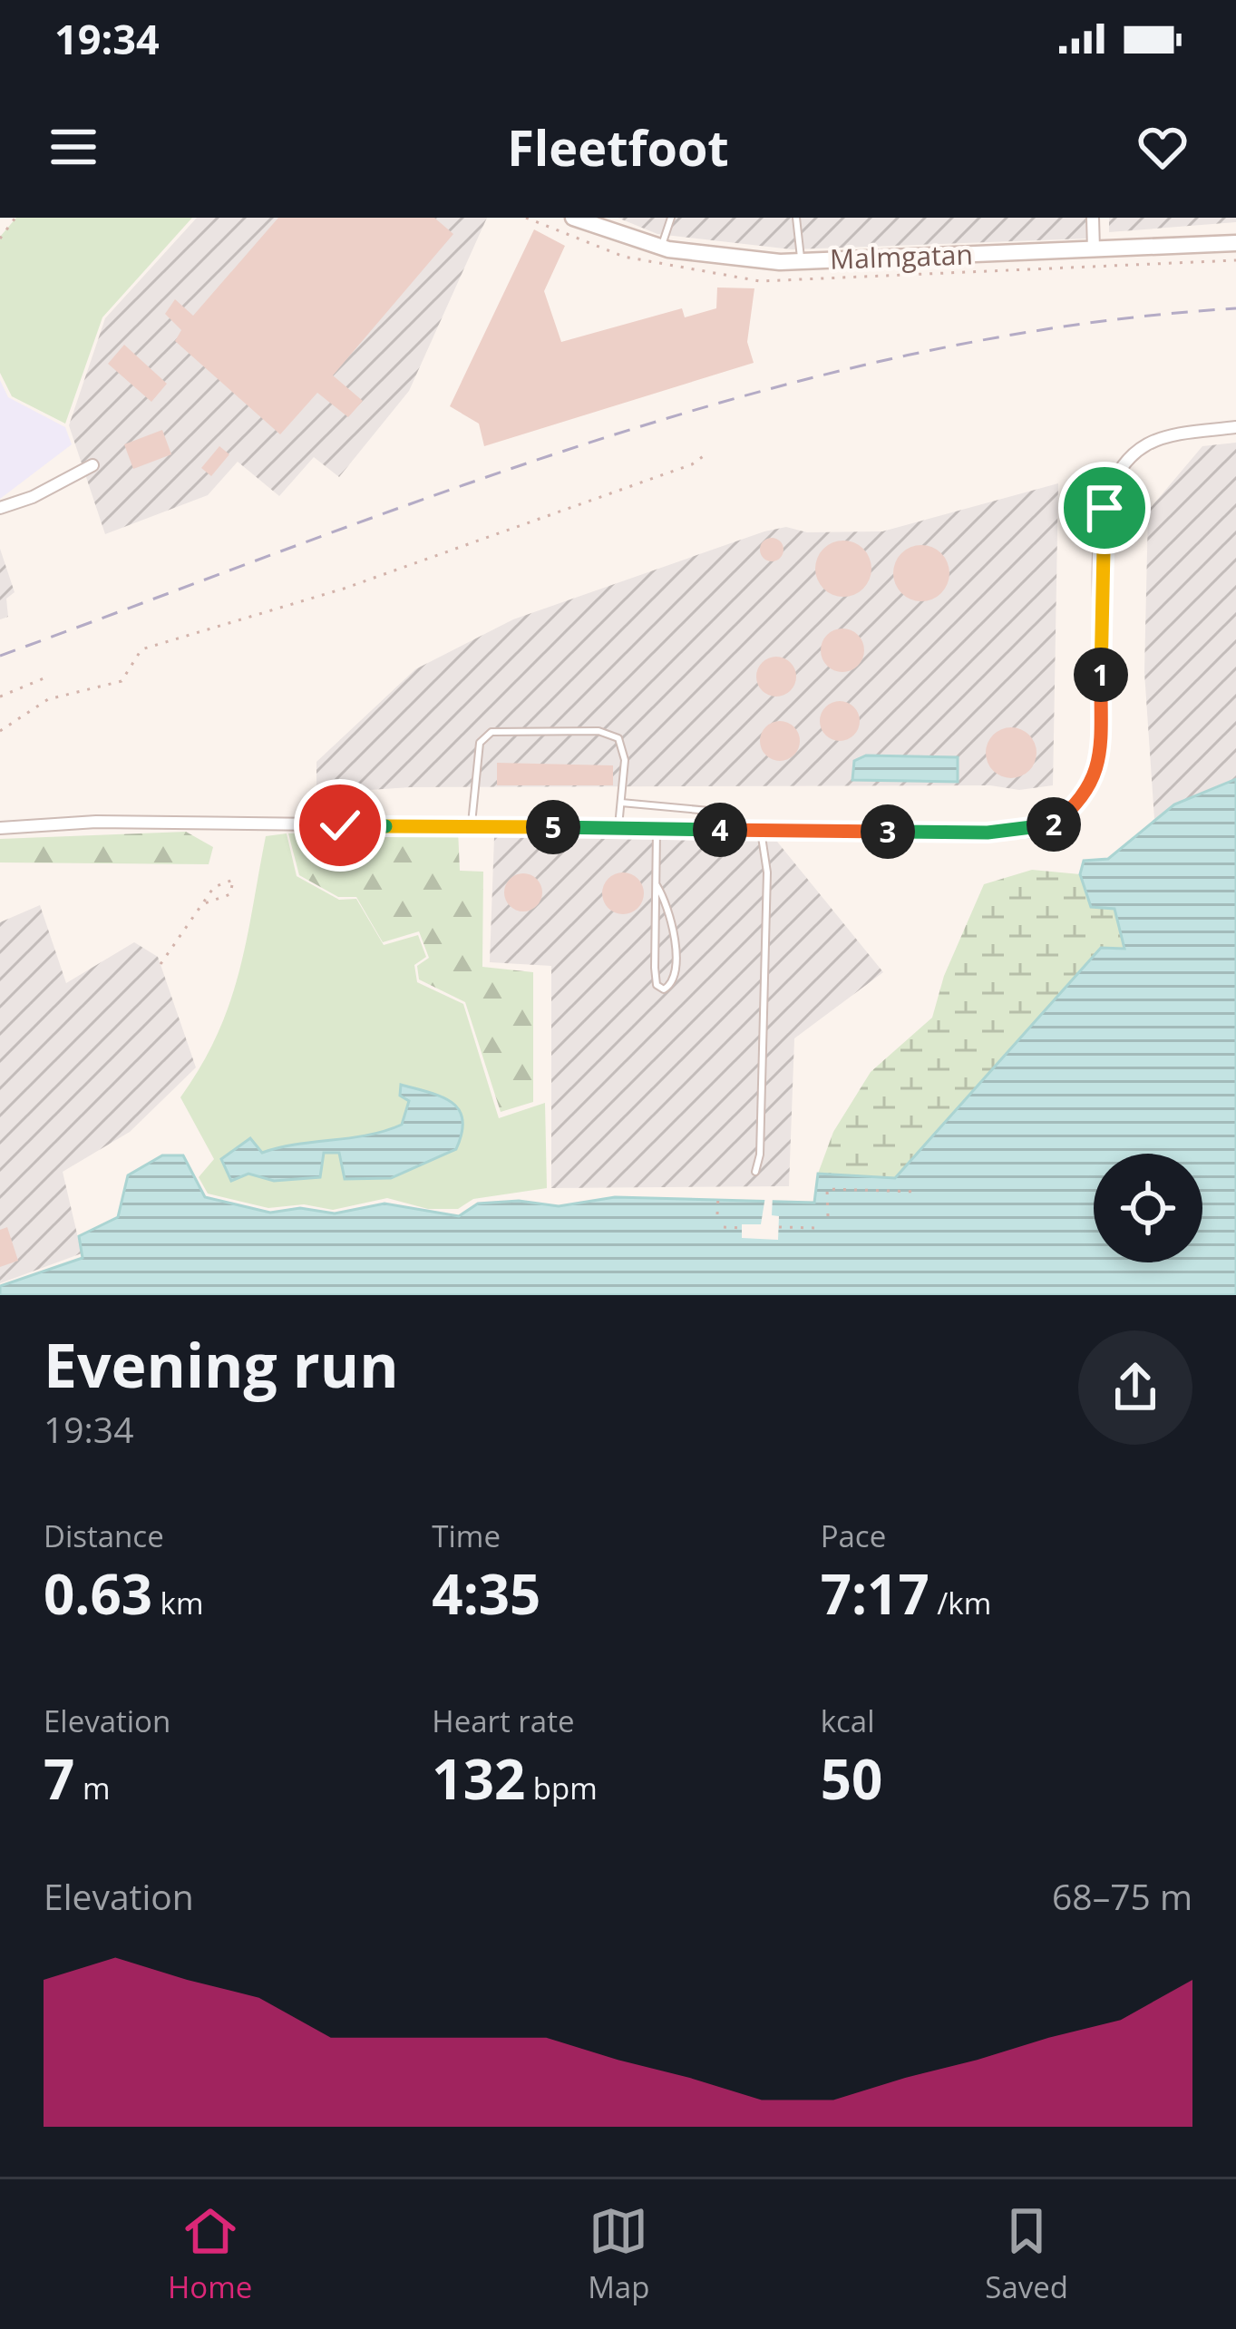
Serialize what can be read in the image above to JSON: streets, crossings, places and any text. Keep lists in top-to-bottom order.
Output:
{
  "streets": {
    "street": ["Malmgatan"]
  },
  "page": {
    "status": "19:34",
    "header": "Fleetfoot",
    "pins": [
      "1",
      "2",
      "5",
      "4",
      "3"
    ],
    "heading": ["Evening run", "19:34"],
    "stats": [
      ["Distance", "0.63 km"],
      ["Time", "4:35"],
      ["Pace", "7:17 /km"],
      ["Elevation", "7 m"],
      ["Heart rate", "132 bpm"],
      ["kcal", "50"]
    ],
    "chart": ["Elevation", "68–75 m"],
    "tabs": ["Home", "Map", "Saved"]
  }
}
